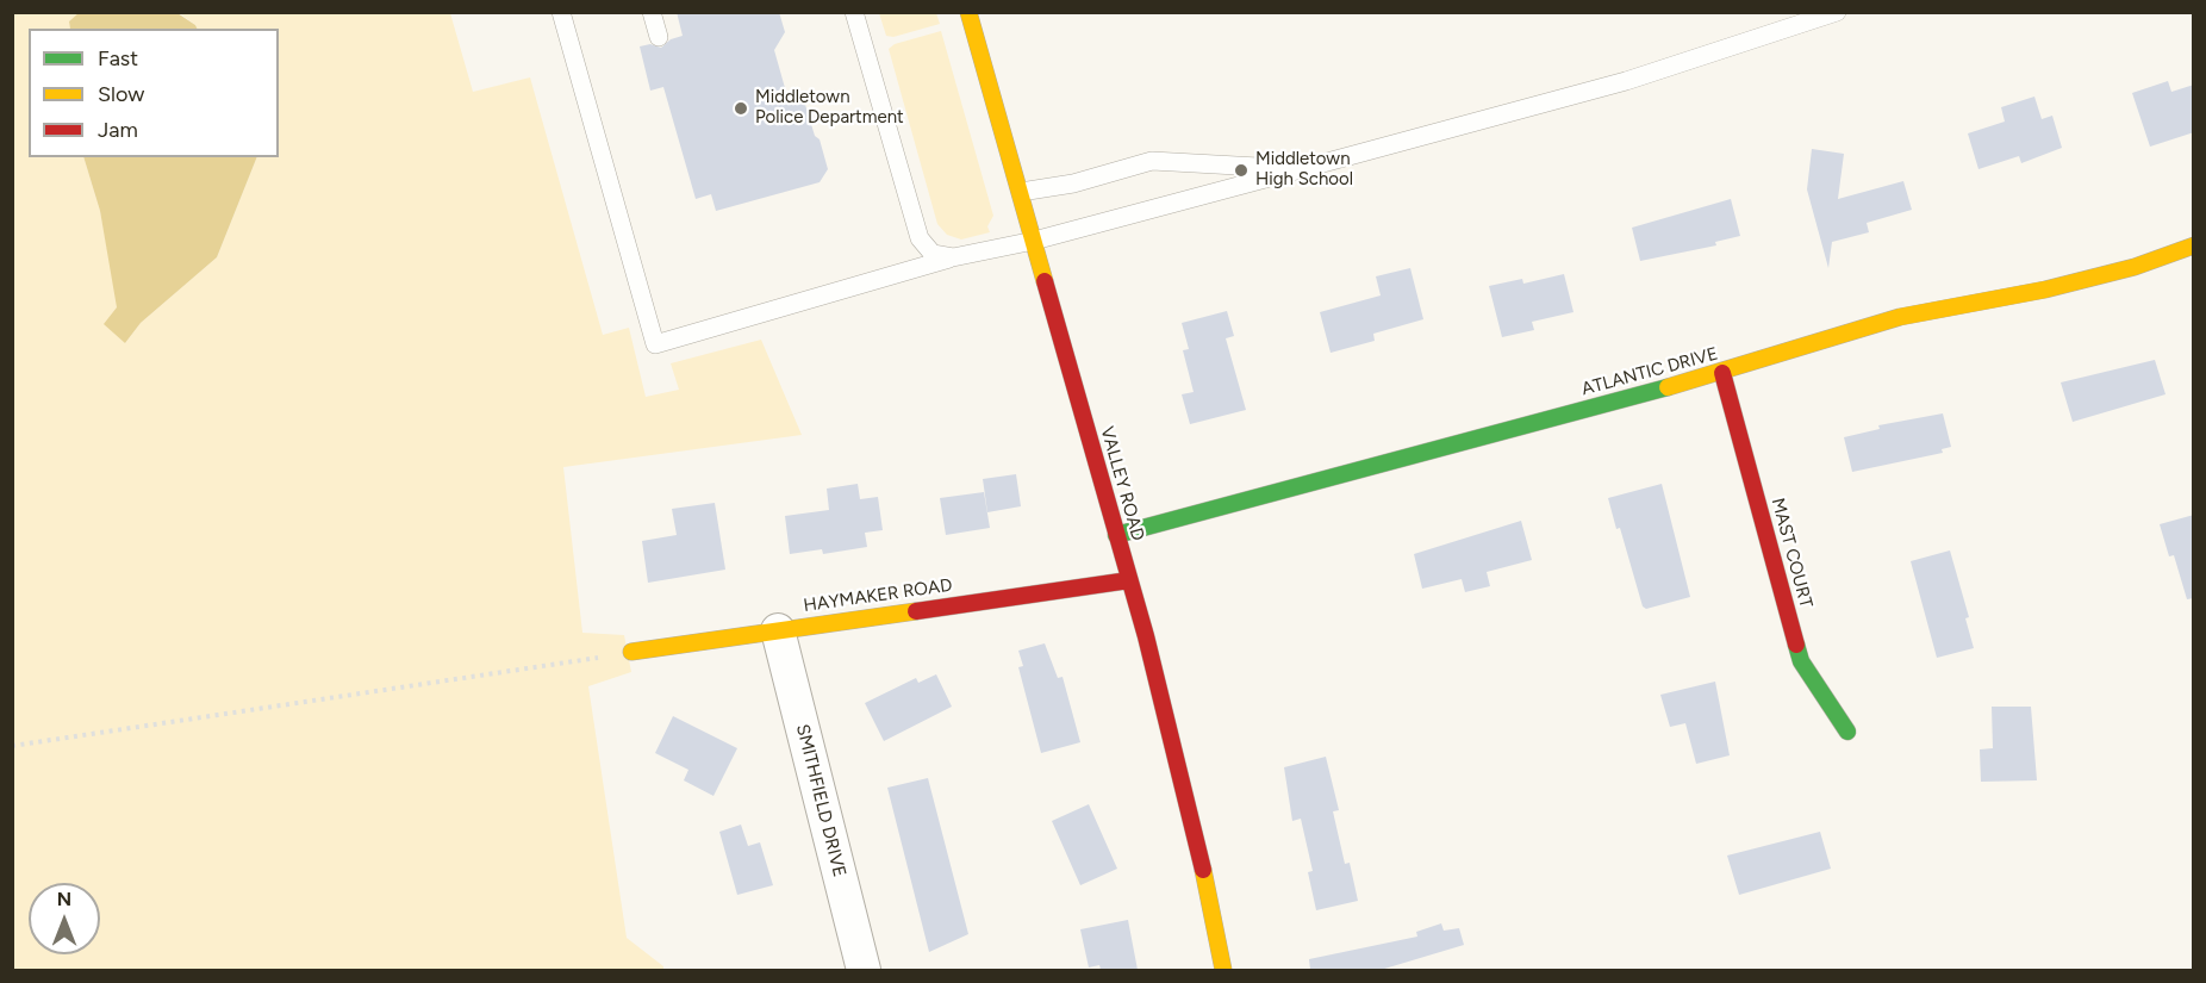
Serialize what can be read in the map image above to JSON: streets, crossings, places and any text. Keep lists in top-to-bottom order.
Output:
{
  "streets": {
    "street": [
      "ATLANTIC DRIVE",
      "VALLEY ROAD",
      "MAST COURT",
      "HAYMAKER ROAD",
      "SMITHFIELD DRIVE"
    ]
  },
  "crossings": [
    ["ATLANTIC DRIVE", "VALLEY ROAD"],
    ["ATLANTIC DRIVE", "MAST COURT"],
    ["VALLEY ROAD", "HAYMAKER ROAD"],
    ["HAYMAKER ROAD", "SMITHFIELD DRIVE"]
  ],
  "places": ["Middletown Police Department", "Middletown High School"],
  "legend": ["Fast", "Slow", "Jam"],
  "north": "top"
}
